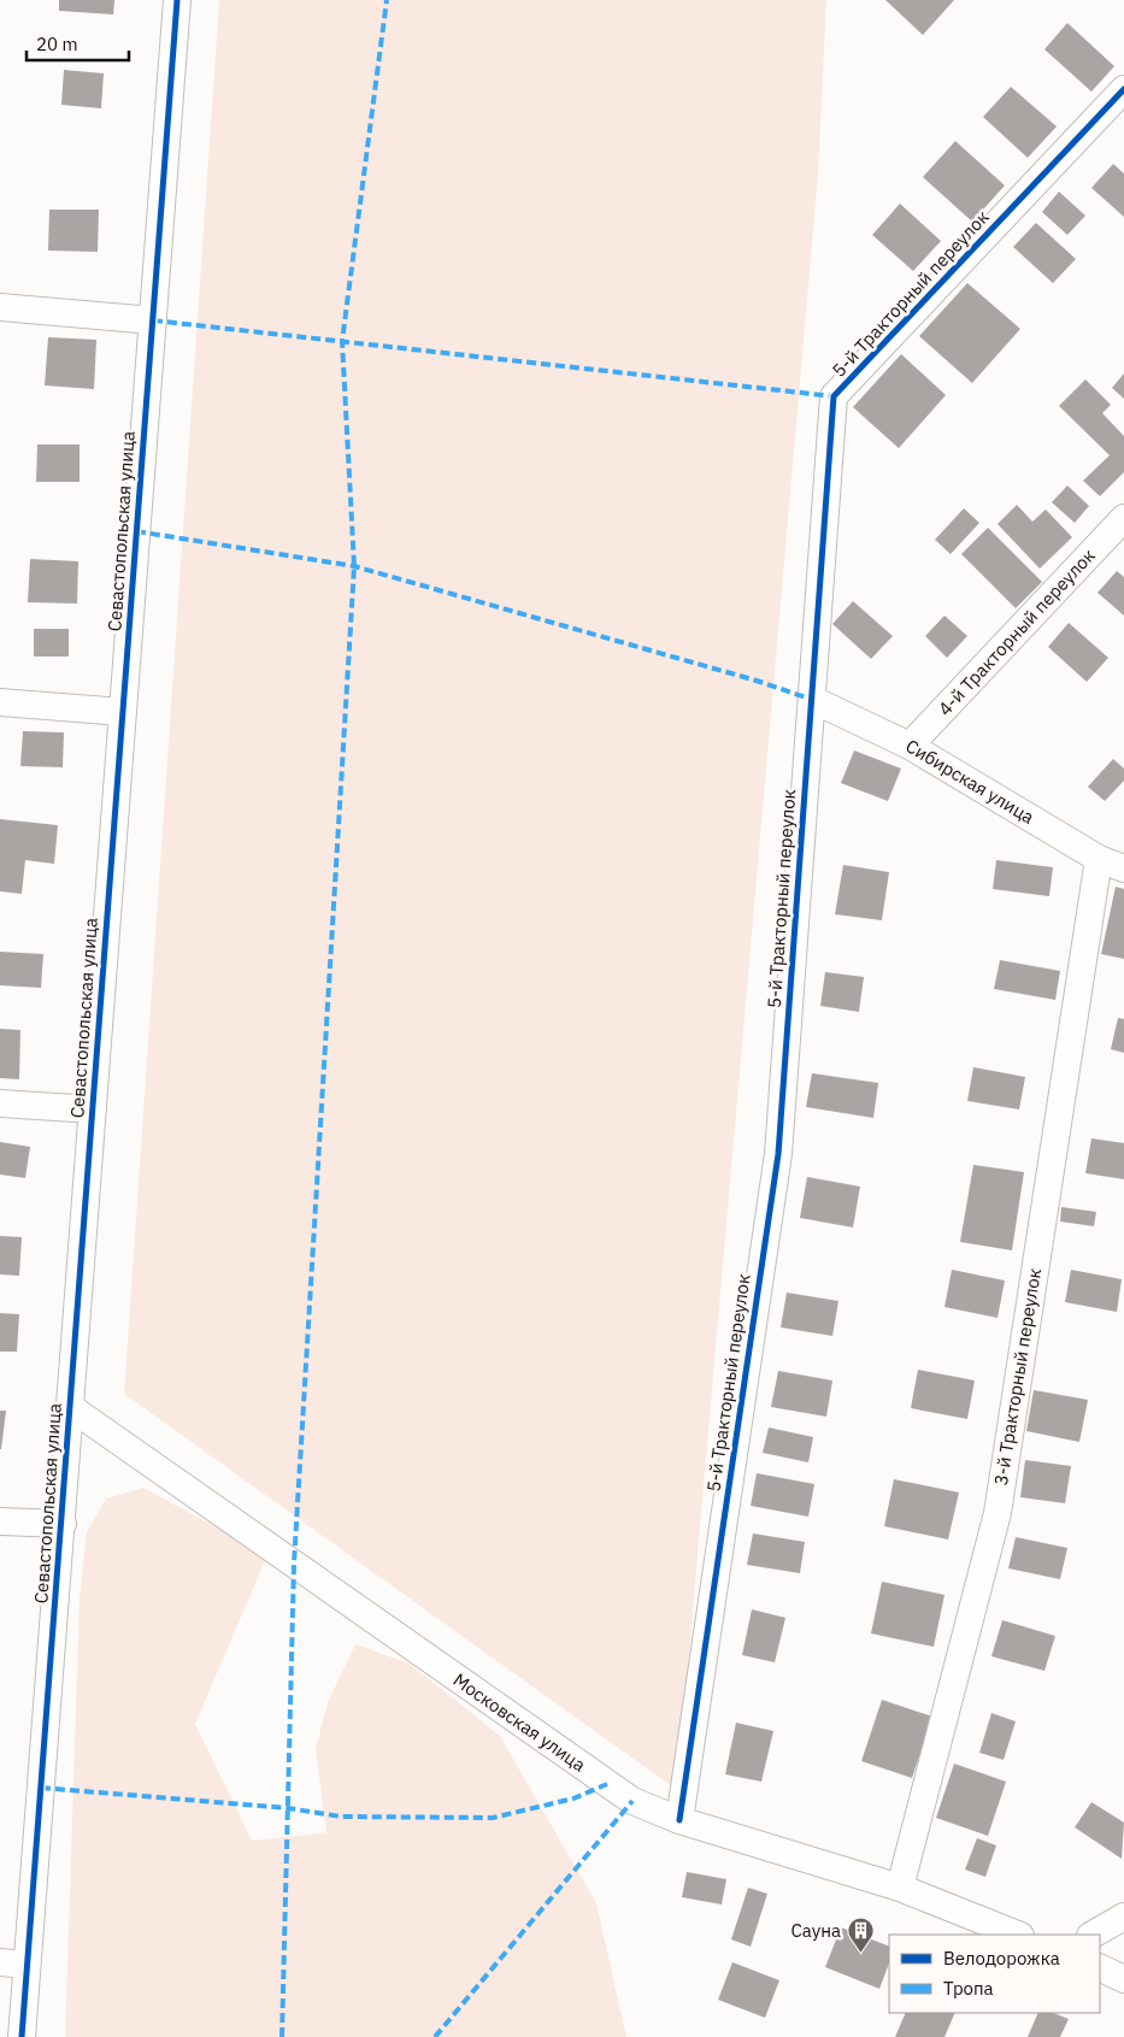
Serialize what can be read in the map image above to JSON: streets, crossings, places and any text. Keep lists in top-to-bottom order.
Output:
{
  "streets": {
    "street": [
      "5-й Тракторный переулок",
      "Севастопольская улица",
      "4-й Тракторный переулок",
      "Сибирская улица",
      "3-й Тракторный переулок",
      "Московская улица"
    ]
  },
  "crossings": [
    ["5-й Тракторный переулок", "Сибирская улица"],
    ["5-й Тракторный переулок", "Московская улица"],
    ["Севастопольская улица", "Московская улица"],
    ["4-й Тракторный переулок", "Сибирская улица"],
    ["Сибирская улица", "3-й Тракторный переулок"],
    ["3-й Тракторный переулок", "Московская улица"]
  ],
  "places": {
    "building": ["Сауна"]
  },
  "legend": ["Велодорожка", "Тропа"],
  "scale_bar": "20 m"
}
